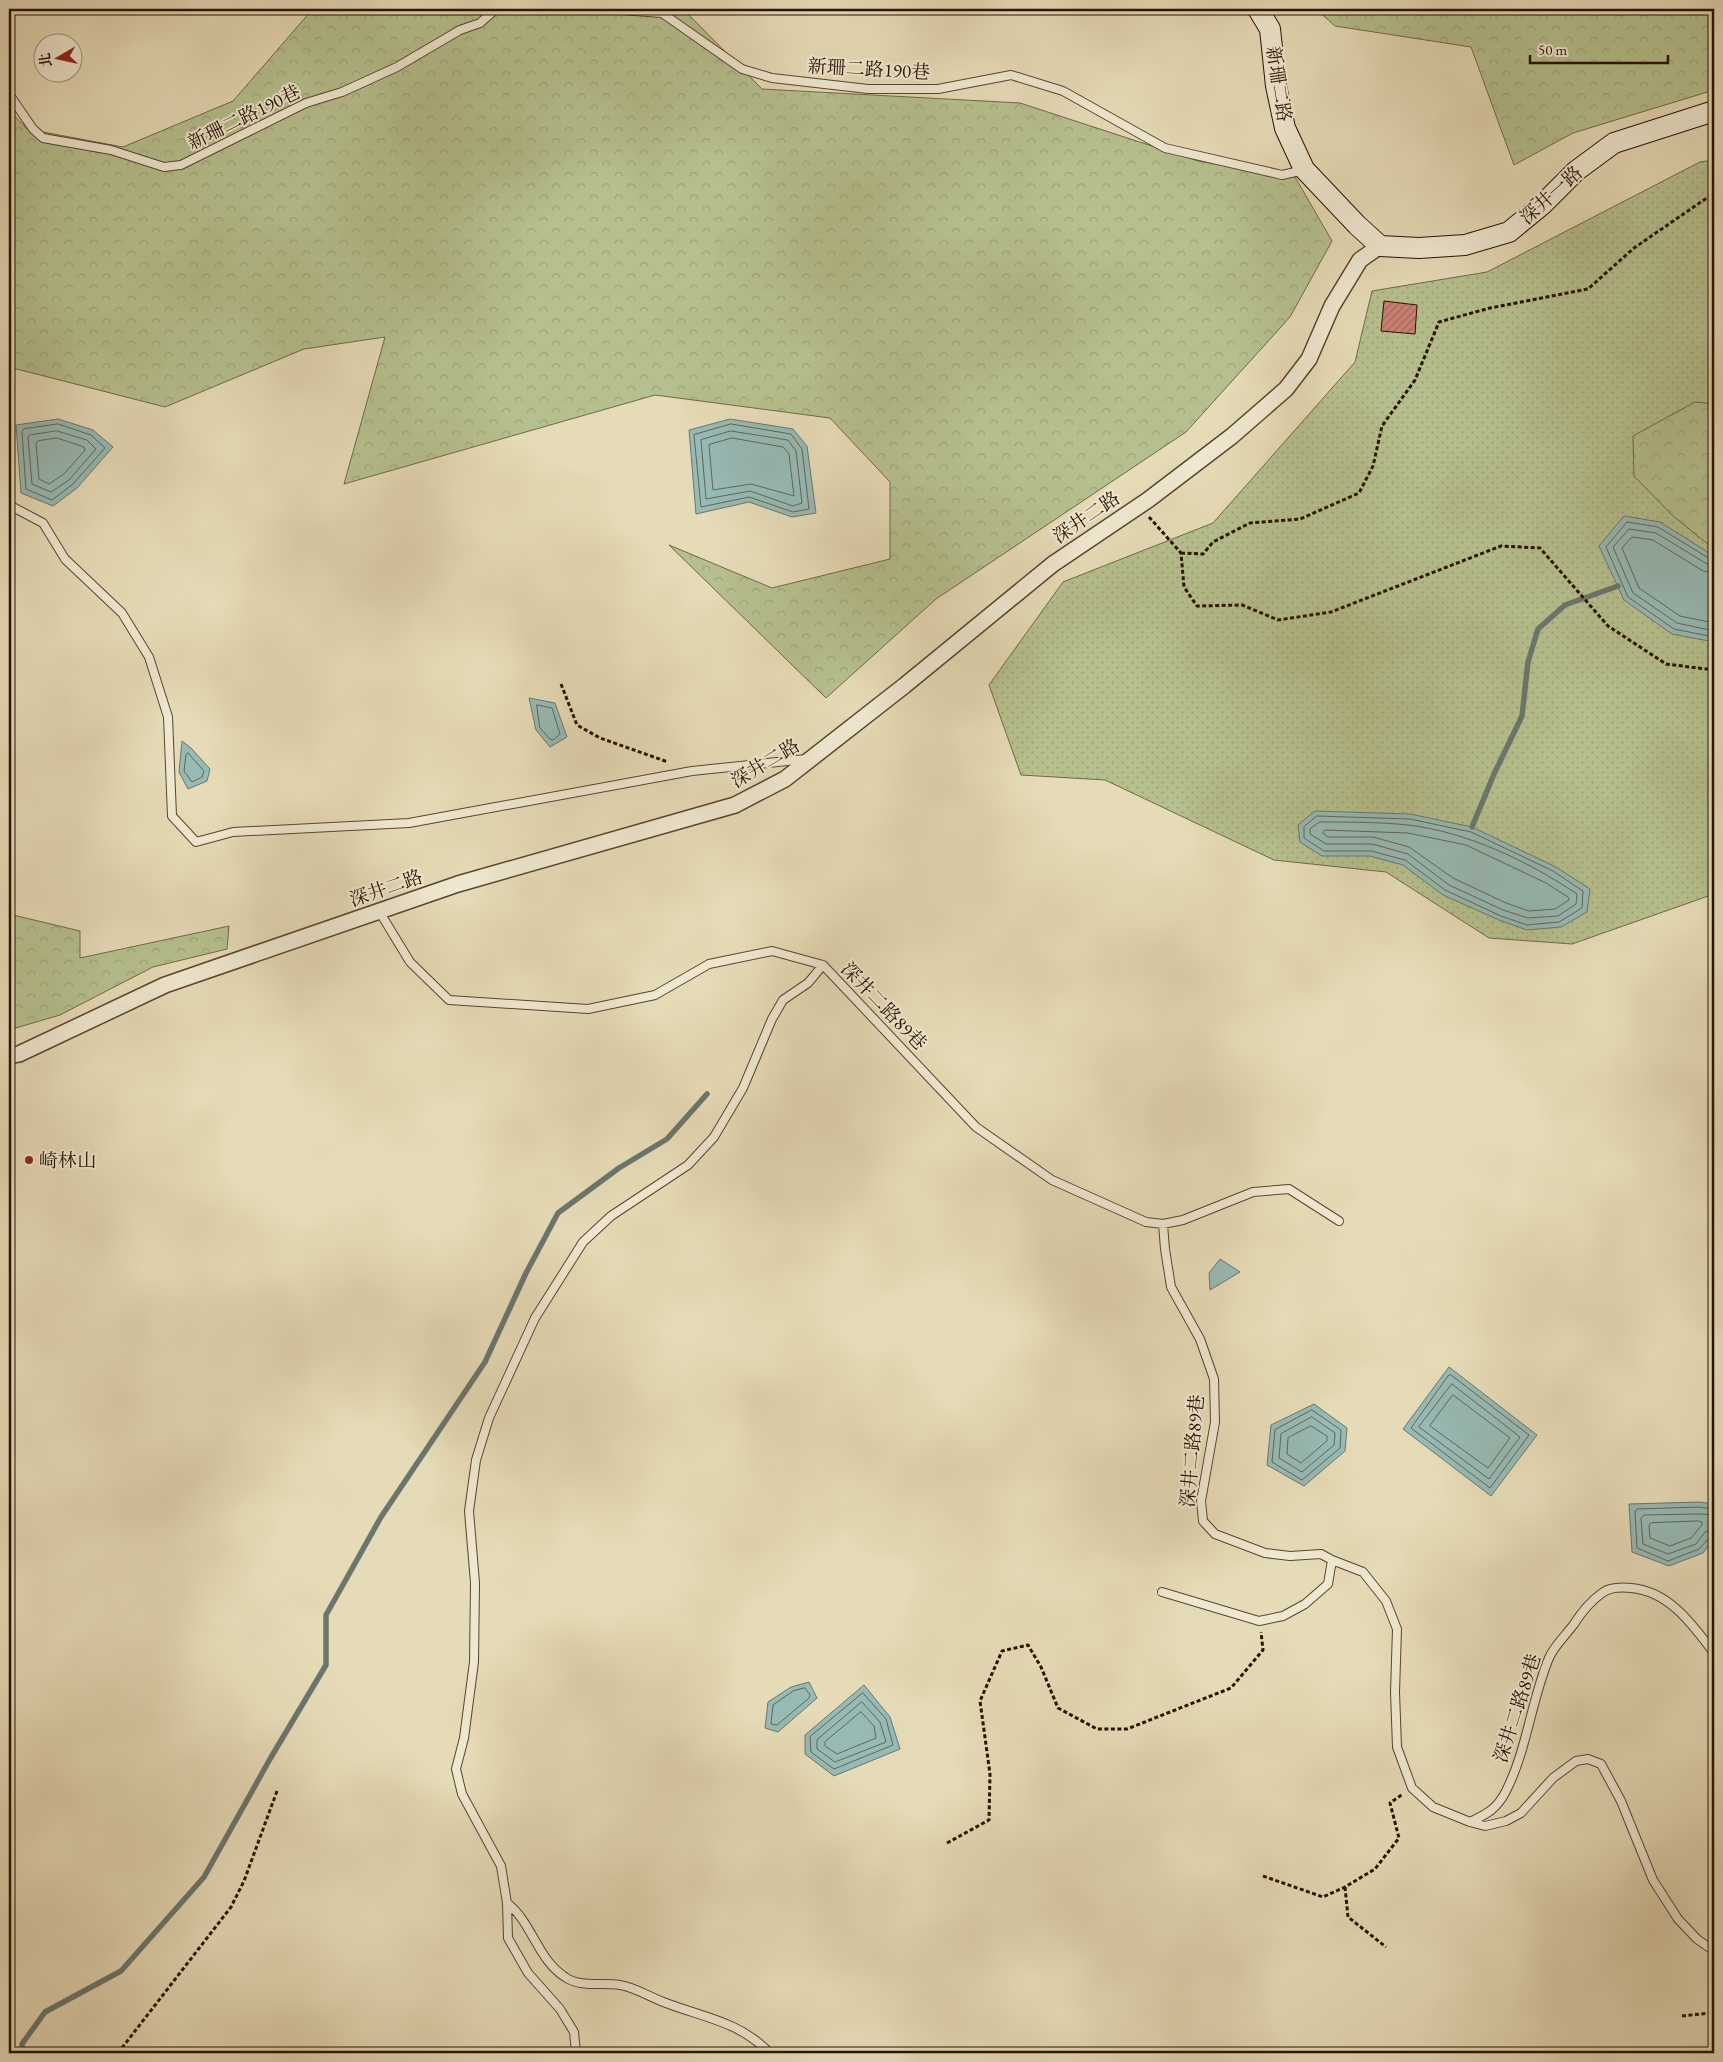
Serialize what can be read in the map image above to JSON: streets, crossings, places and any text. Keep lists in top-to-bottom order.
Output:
{
  "streets": {
    "street": ["新珊二路", "深井一路", "深井二路"],
    "lane": ["新珊二路190巷", "深井二路89巷"]
  },
  "crossings": [
    ["新珊二路190巷", "新珊二路"],
    ["新珊二路", "深井一路"],
    ["新珊二路", "深井二路"],
    ["深井一路", "深井二路"],
    ["深井二路", "深井二路89巷"]
  ],
  "places": ["崎林山"],
  "scale_bar": "50 m",
  "north": "left"
}
